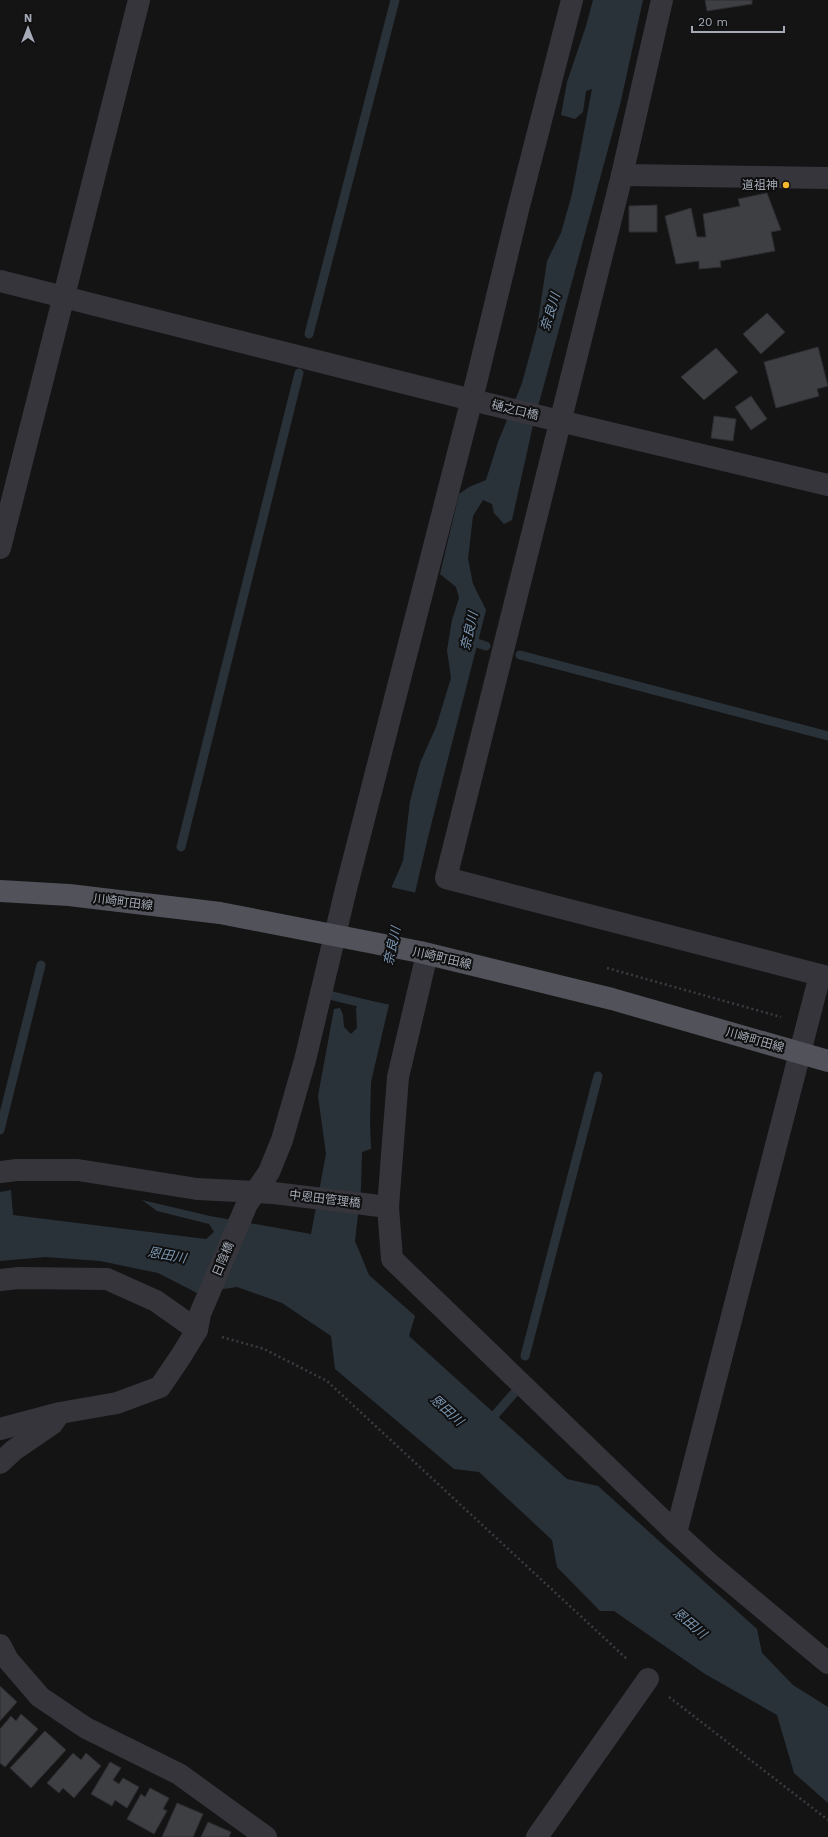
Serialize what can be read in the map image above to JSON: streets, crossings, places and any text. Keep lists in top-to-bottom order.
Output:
{
  "streets": {
    "main road": ["川崎町田線"],
    "street": ["樋之口橋", "中恩田管理橋", "日陰橋"]
  },
  "crossings": [
    ["樋之口橋", "日陰橋"],
    ["川崎町田線", "日陰橋"],
    ["中恩田管理橋", "日陰橋"]
  ],
  "water": ["奈良川", "恩田川"],
  "places": ["道祖神"],
  "scale_bar": "20 m",
  "north": "top"
}
